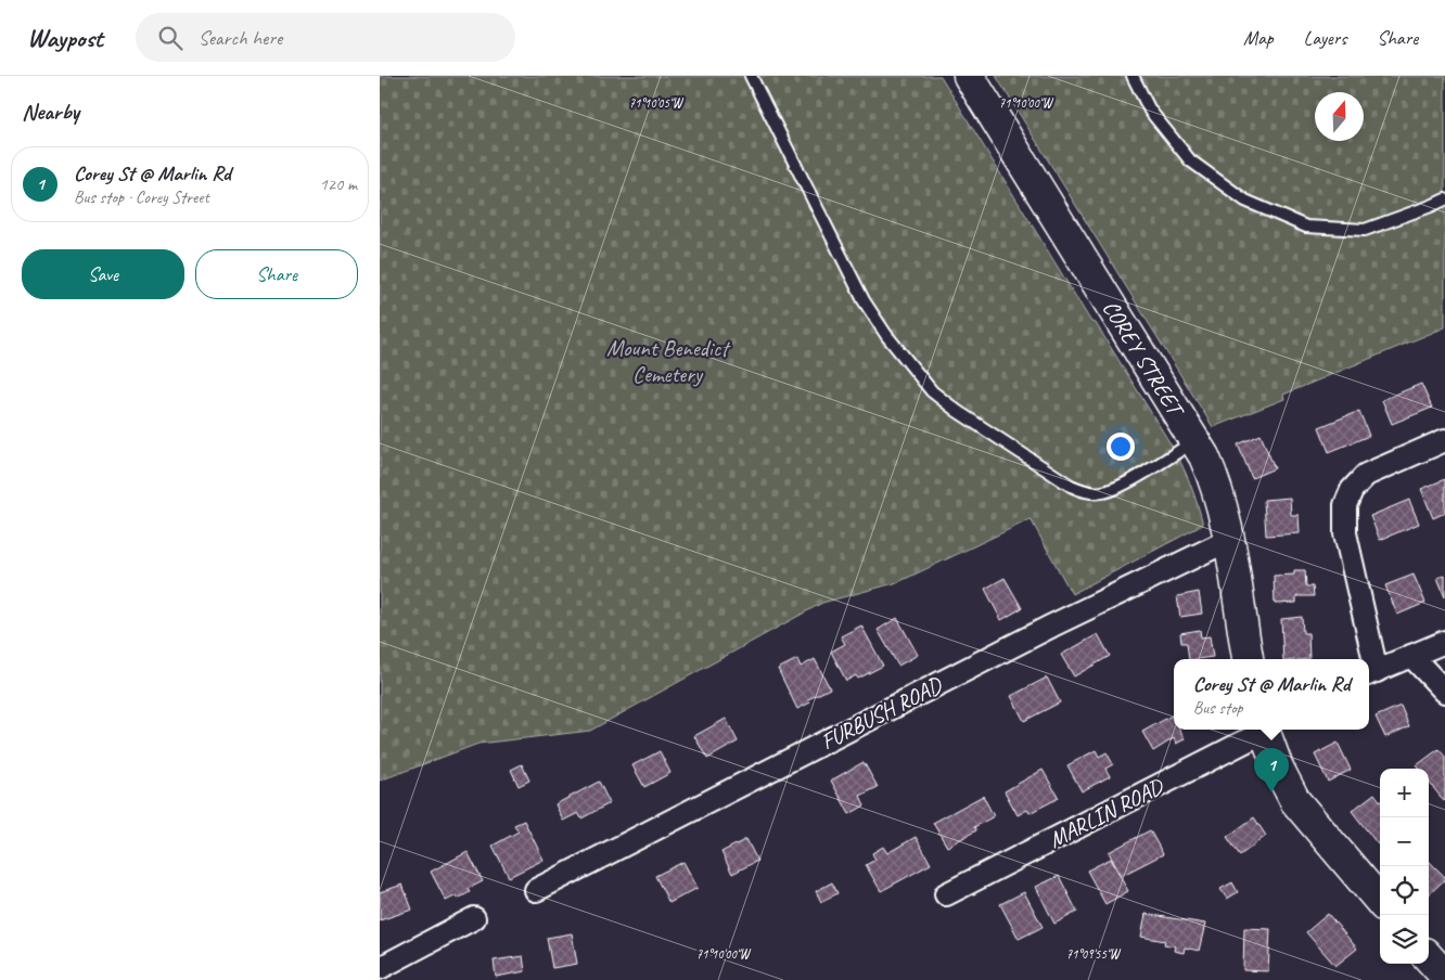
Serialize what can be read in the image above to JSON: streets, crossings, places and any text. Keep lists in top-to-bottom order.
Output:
{
  "streets": {
    "street": ["COREY STREET", "FURBUSH ROAD", "MARLIN ROAD"]
  },
  "crossings": [
    ["COREY STREET", "FURBUSH ROAD"]
  ],
  "parks": ["Mount Benedict Cemetery"],
  "north": "top",
  "page": {
    "header": "Waypost",
    "search": "Search here",
    "nav": ["Map", "Layers", "Share"],
    "heading": "Nearby",
    "list": [
      {
        "mark": "1",
        "name": "Corey St @ Marlin Rd",
        "note": "Bus stop · Corey Street",
        "value": "120 m"
      }
    ],
    "buttons": ["Save", "Share"],
    "popup": ["Corey St @ Marlin Rd", "Bus stop"],
    "pins": "1",
    "map_buttons": ["+", "−"]
  },
  "coordinates": ["71°10'05\"W", "71°10'00\"W", "71°09'55\"W"]
}
